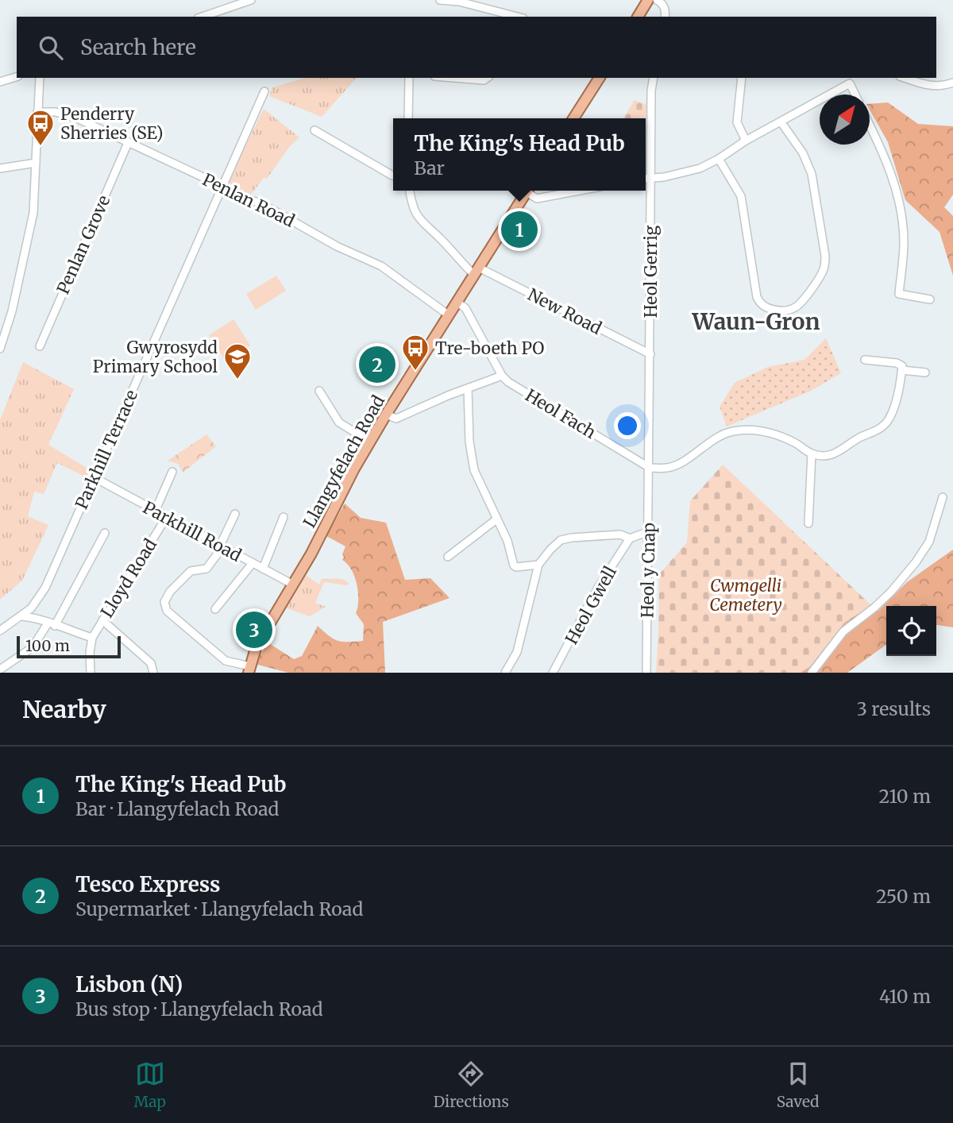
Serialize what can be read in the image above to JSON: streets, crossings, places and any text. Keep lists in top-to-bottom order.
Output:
{
  "streets": {
    "main road": ["Llangyfelach Road"],
    "street": [
      "Penlan Road",
      "Penlan Grove",
      "Heol Gerrig",
      "New Road",
      "Heol Fach",
      "Parkhill Terrace",
      "Parkhill Road",
      "Heol y Cnap",
      "Lloyd Road",
      "Heol Gwell"
    ]
  },
  "crossings": [
    ["Penlan Road", "Penlan Grove"],
    ["Penlan Road", "Parkhill Terrace"],
    ["Penlan Road", "Llangyfelach Road"],
    ["Heol Gerrig", "New Road"],
    ["Heol Gerrig", "Heol Fach"],
    ["Heol Gerrig", "Heol y Cnap"],
    ["New Road", "Llangyfelach Road"],
    ["Heol Fach", "Llangyfelach Road"],
    ["Heol Fach", "Heol y Cnap"],
    ["Parkhill Terrace", "Parkhill Road"],
    ["Llangyfelach Road", "Parkhill Road"],
    ["Parkhill Road", "Lloyd Road"]
  ],
  "districts": ["Waun-Gron"],
  "parks": ["Cwmgelli Cemetery"],
  "places": {
    "bus stop": ["Penderry Sherries (SE)", "Tre-boeth PO"],
    "school or university": ["Gwyrosydd Primary School"]
  },
  "scale_bar": "100 m",
  "north": "top right",
  "page": {
    "search": "Search here",
    "popup": ["The King's Head Pub", "Bar"],
    "pins": ["1", "2", "3"],
    "scale": "100 m",
    "heading": ["Nearby", "3 results"],
    "list": [
      {
        "mark": "1",
        "name": "The King's Head Pub",
        "note": "Bar · Llangyfelach Road",
        "value": "210 m"
      },
      {
        "mark": "2",
        "name": "Tesco Express",
        "note": "Supermarket · Llangyfelach Road",
        "value": "250 m"
      },
      {
        "mark": "3",
        "name": "Lisbon (N)",
        "note": "Bus stop · Llangyfelach Road",
        "value": "410 m"
      }
    ],
    "nav": ["Map", "Directions", "Saved"]
  }
}
